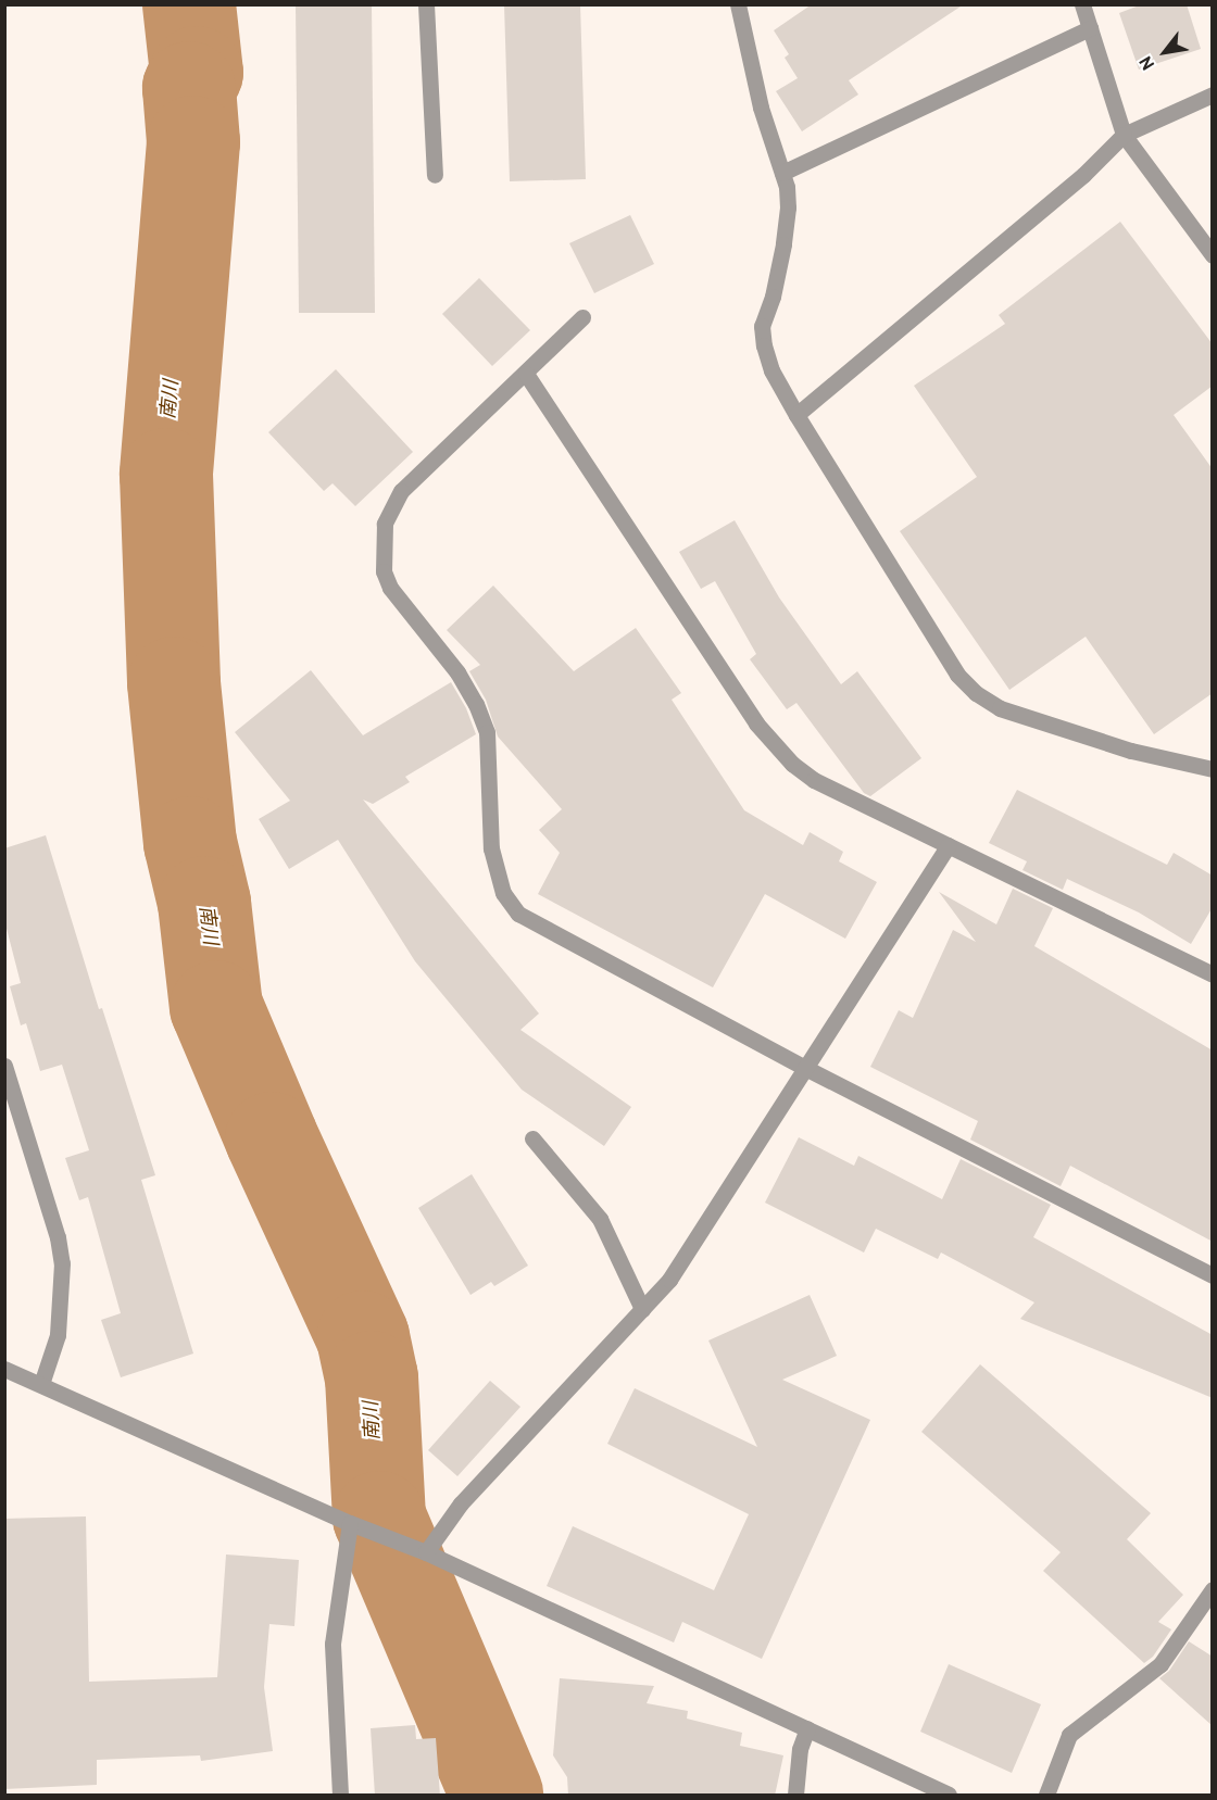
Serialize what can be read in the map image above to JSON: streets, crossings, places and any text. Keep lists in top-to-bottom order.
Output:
{
  "water": ["南川"],
  "north": "bottom left"
}
